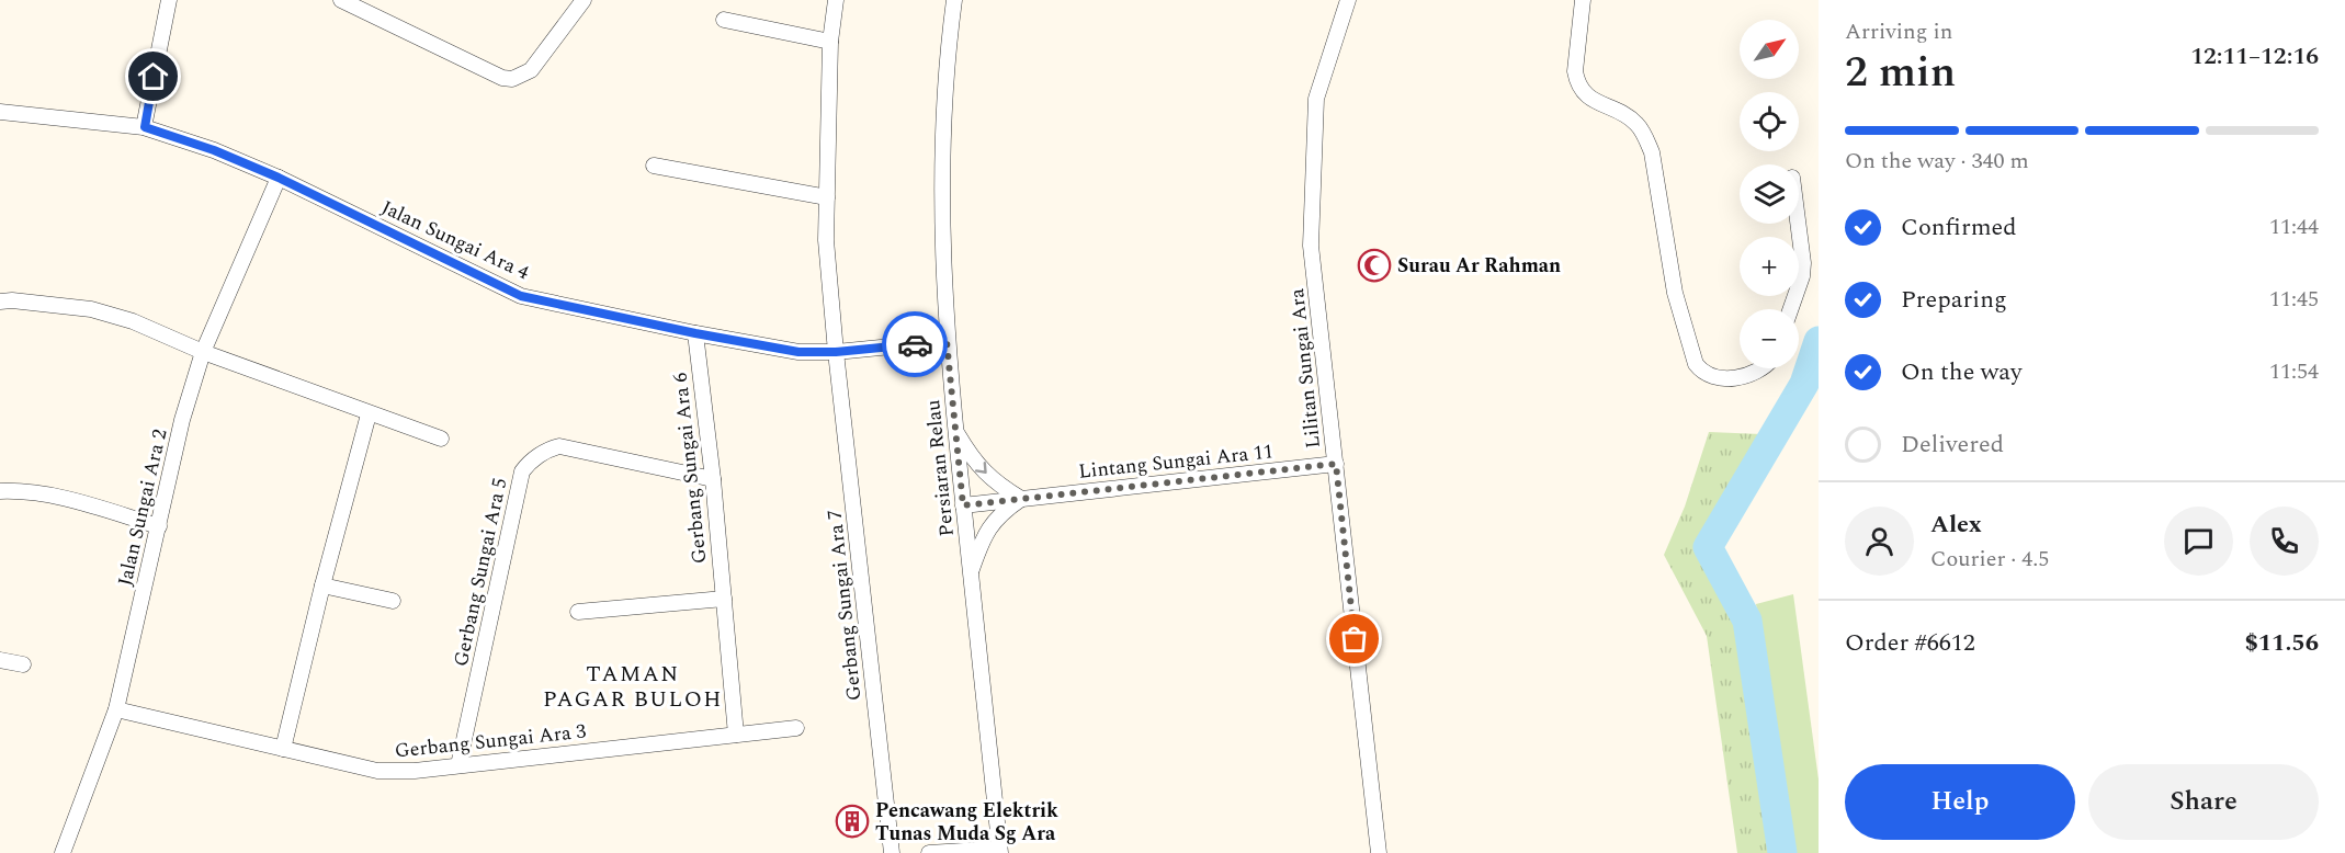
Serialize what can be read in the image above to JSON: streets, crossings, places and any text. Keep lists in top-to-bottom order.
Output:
{
  "streets": {
    "street": [
      "Jalan Sungai Ara 4",
      "Lilitan Sungai Ara",
      "Lintang Sungai Ara 11",
      "Gerbang Sungai Ara 6",
      "Persiaran Relau",
      "Jalan Sungai Ara 2",
      "Gerbang Sungai Ara 5",
      "Gerbang Sungai Ara 7",
      "Gerbang Sungai Ara 3"
    ]
  },
  "crossings": [
    ["Jalan Sungai Ara 4", "Gerbang Sungai Ara 6"],
    ["Jalan Sungai Ara 4", "Persiaran Relau"],
    ["Jalan Sungai Ara 4", "Jalan Sungai Ara 2"],
    ["Jalan Sungai Ara 4", "Gerbang Sungai Ara 7"],
    ["Lilitan Sungai Ara", "Lintang Sungai Ara 11"],
    ["Lintang Sungai Ara 11", "Persiaran Relau"],
    ["Gerbang Sungai Ara 6", "Gerbang Sungai Ara 5"],
    ["Gerbang Sungai Ara 6", "Gerbang Sungai Ara 3"],
    ["Jalan Sungai Ara 2", "Gerbang Sungai Ara 3"],
    ["Gerbang Sungai Ara 5", "Gerbang Sungai Ara 3"]
  ],
  "districts": ["TAMAN PAGAR BULOH"],
  "places": {
    "mosque": ["Surau Ar Rahman"],
    "building": ["Pencawang Elektrik Tunas Muda Sg Ara"]
  },
  "north": "top right",
  "page": {
    "heading": ["2 min", "Arriving in", "12:11–12:16"],
    "panel": [
      "Alex",
      "Courier · 4.5",
      "Order #6612",
      "$11.56"
    ],
    "map_buttons": ["+", "−"],
    "bar": "On the way · 340 m",
    "list": [
      ["Confirmed", "11:44"],
      ["Preparing", "11:45"],
      ["On the way", "11:54"],
      "Delivered"
    ],
    "buttons": ["Help", "Share"]
  }
}
